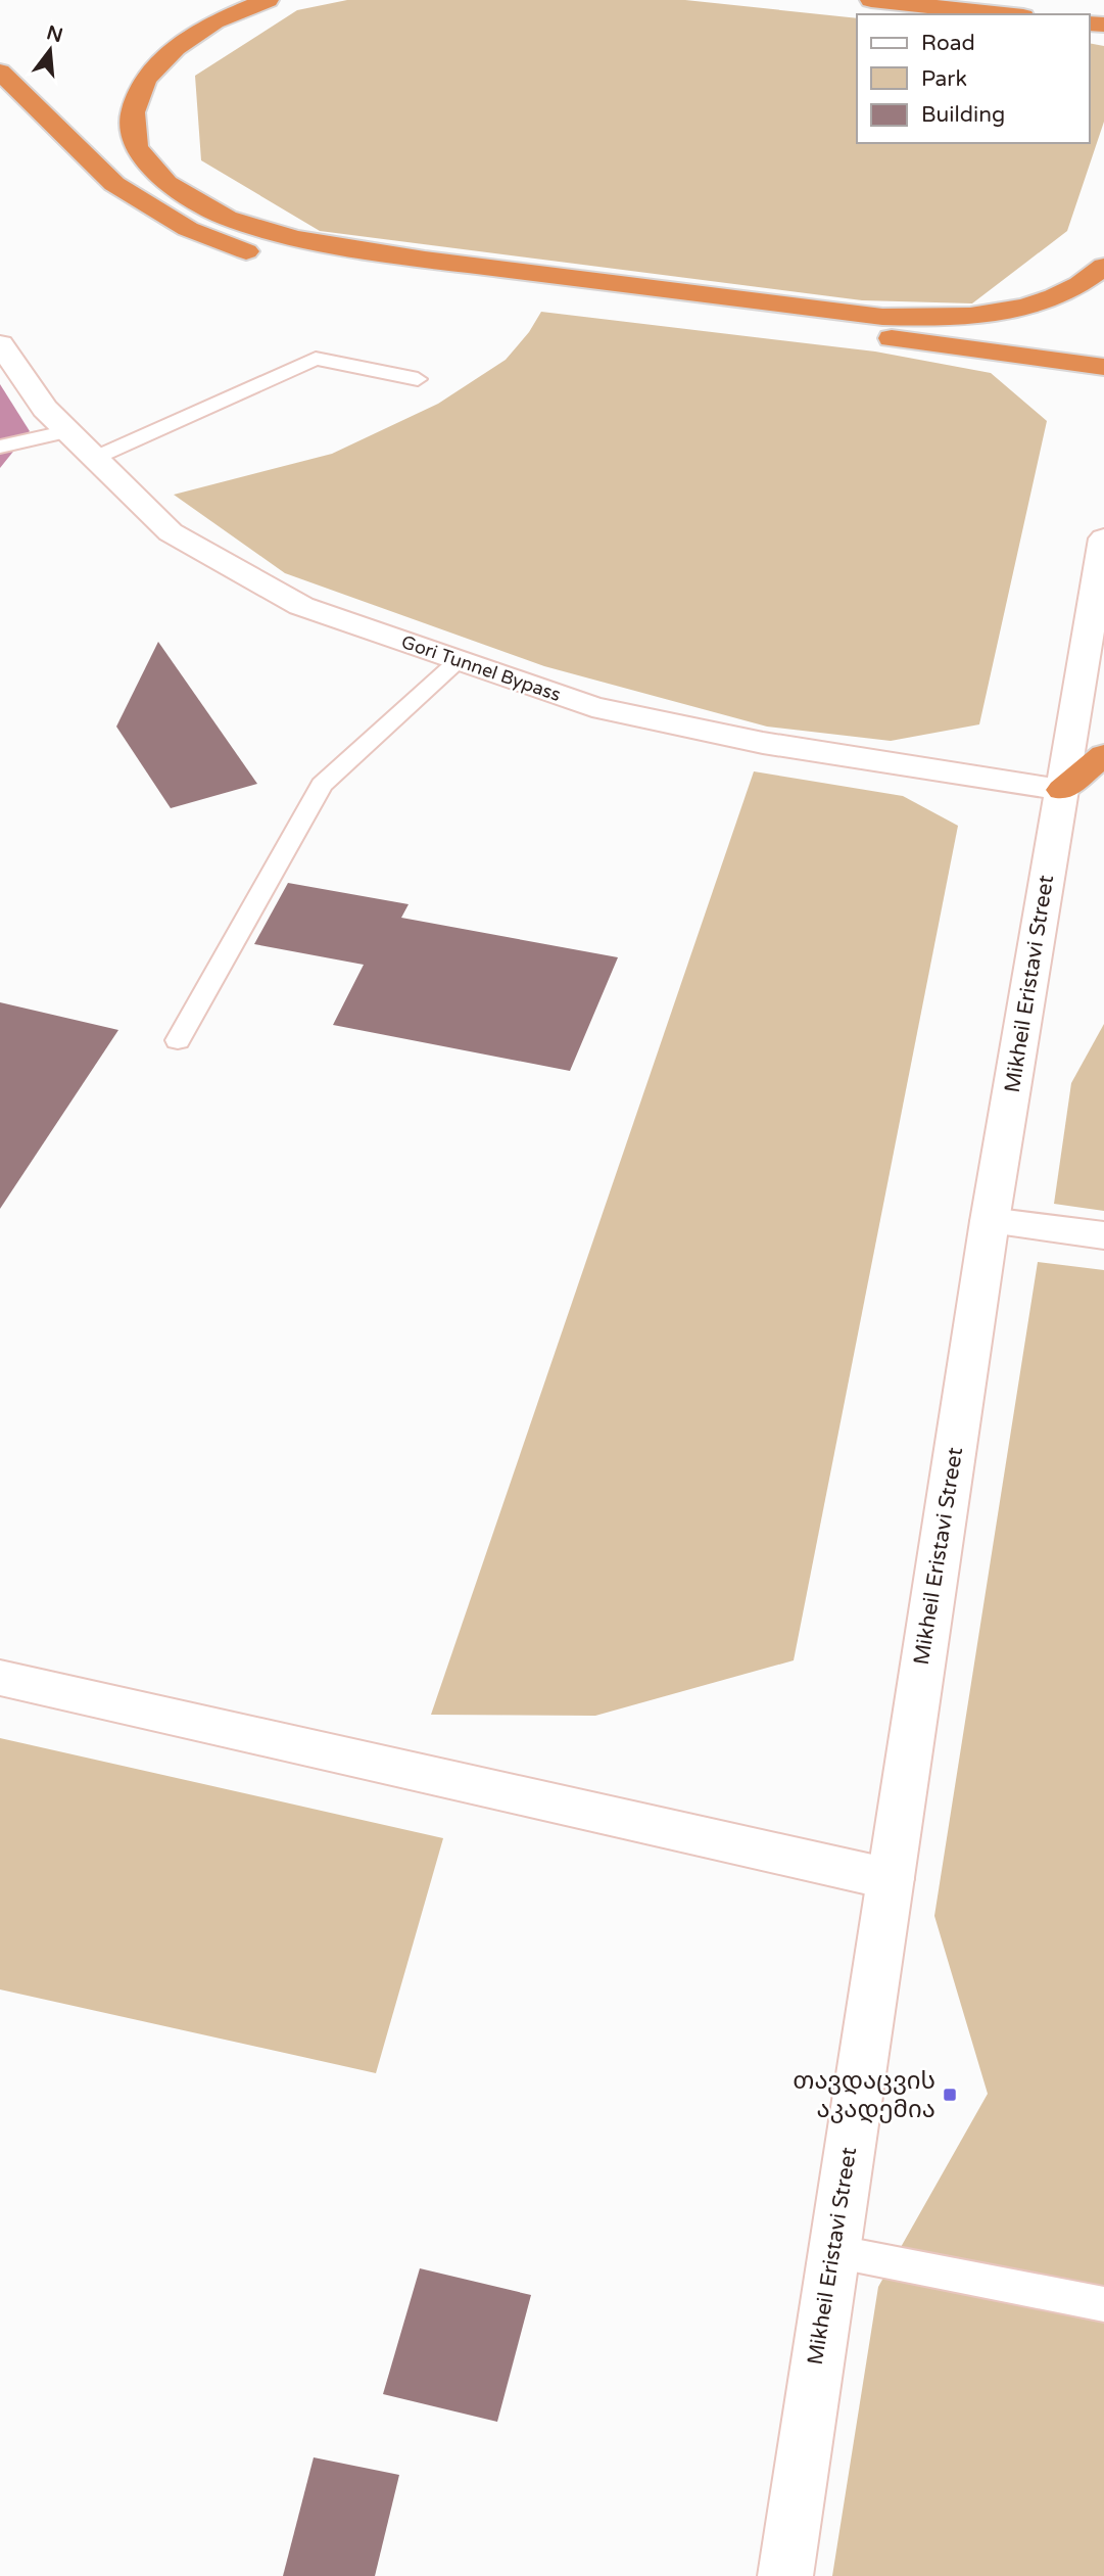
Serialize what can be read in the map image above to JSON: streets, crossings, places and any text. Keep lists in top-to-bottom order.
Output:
{
  "streets": {
    "main road": ["Gori Tunnel Bypass", "Mikheil Eristavi Street"]
  },
  "crossings": [
    ["Gori Tunnel Bypass", "Mikheil Eristavi Street"]
  ],
  "places": {
    "transit": ["თავდაცვის აკადემია"]
  },
  "legend": ["Road", "Park", "Building"],
  "north": "top"
}
